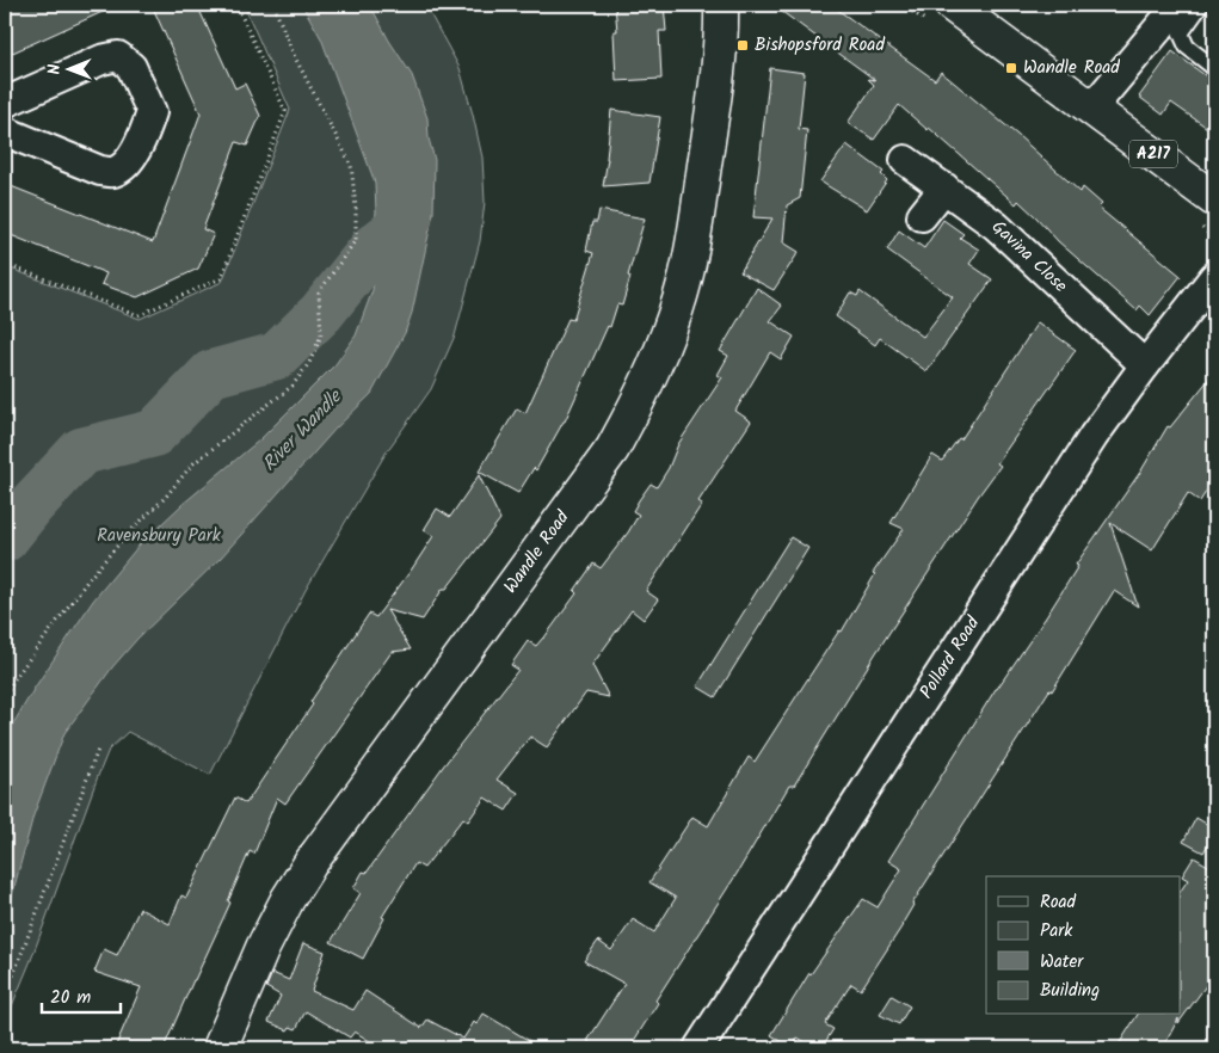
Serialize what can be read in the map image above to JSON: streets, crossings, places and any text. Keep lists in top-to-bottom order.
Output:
{
  "streets": {
    "street": [
      "A217",
      "Gavina Close",
      "Wandle Road",
      "Pollard Road"
    ]
  },
  "crossings": [
    ["Gavina Close", "Pollard Road"]
  ],
  "water": ["River Wandle"],
  "parks": ["Ravensbury Park"],
  "places": {
    "transit": ["Bishopsford Road", "Wandle Road"]
  },
  "legend": [
    "Road",
    "Park",
    "Water",
    "Building"
  ],
  "scale_bar": "20 m",
  "north": "left"
}
